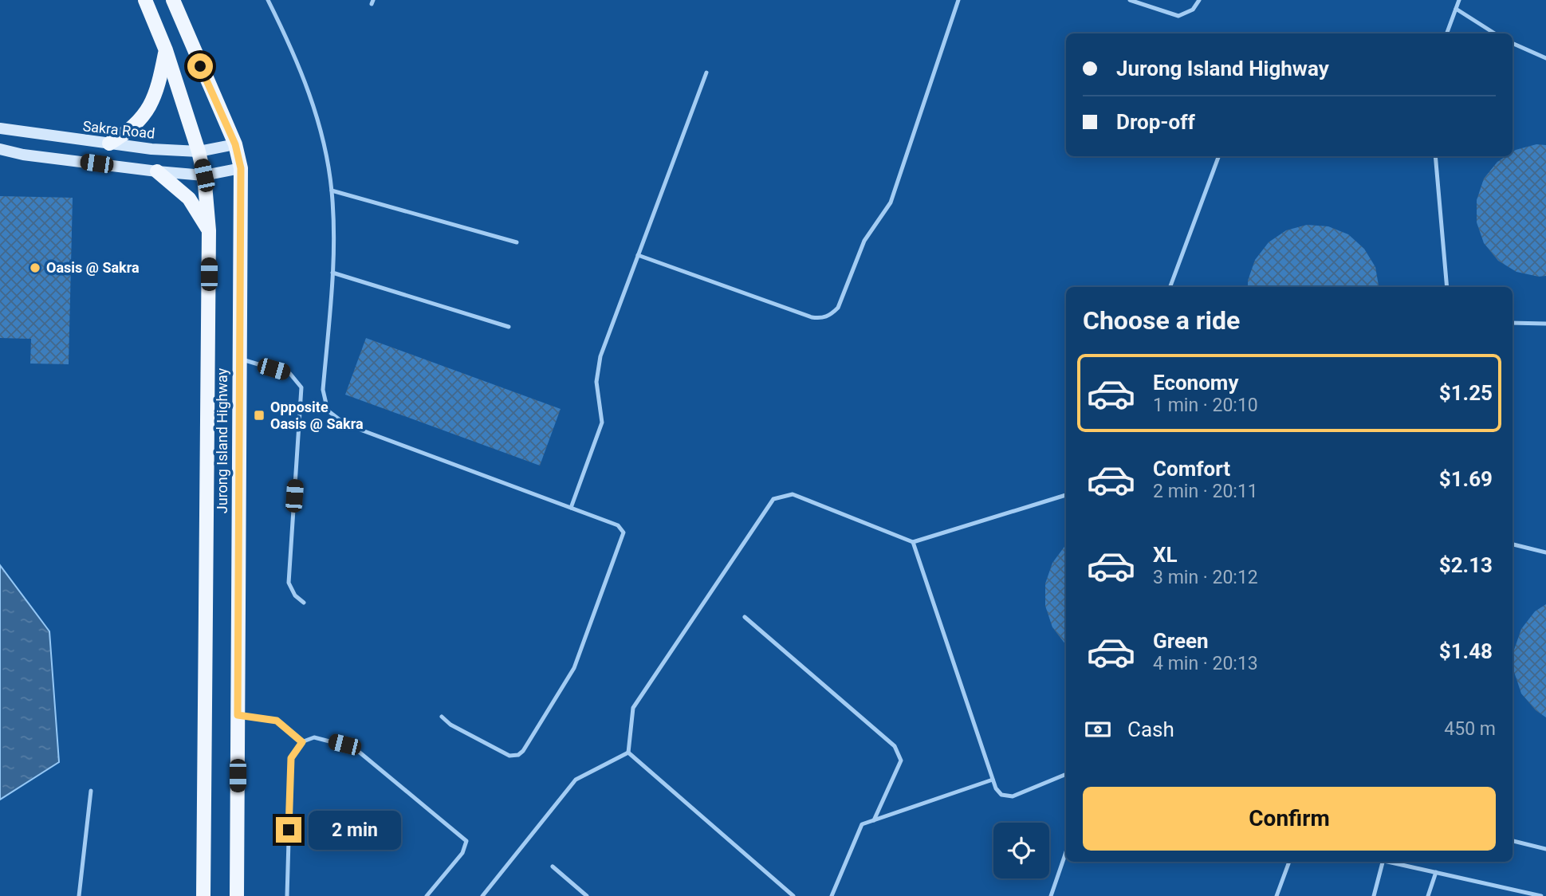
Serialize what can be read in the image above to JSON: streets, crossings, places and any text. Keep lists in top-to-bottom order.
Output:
{
  "streets": {
    "main road": ["Jurong Island Highway"],
    "street": ["Sakra Road"]
  },
  "crossings": [
    ["Sakra Road", "Jurong Island Highway"]
  ],
  "places": {
    "other": ["Oasis @ Sakra"],
    "transit": ["Opposite Oasis @ Sakra"]
  },
  "page": {
    "banner": ["Jurong Island Highway", "Drop-off"],
    "heading": "Choose a ride",
    "list": [
      {
        "name": "Economy",
        "note": "1 min · 20:10",
        "value": "$1.25"
      },
      {
        "name": "Comfort",
        "note": "2 min · 20:11",
        "value": "$1.69"
      },
      {
        "name": "XL",
        "note": "3 min · 20:12",
        "value": "$2.13"
      },
      {
        "name": "Green",
        "note": "4 min · 20:13",
        "value": "$1.48"
      }
    ],
    "pay": ["Cash", "450 m"],
    "buttons": "Confirm",
    "bubble": "2 min"
  }
}
